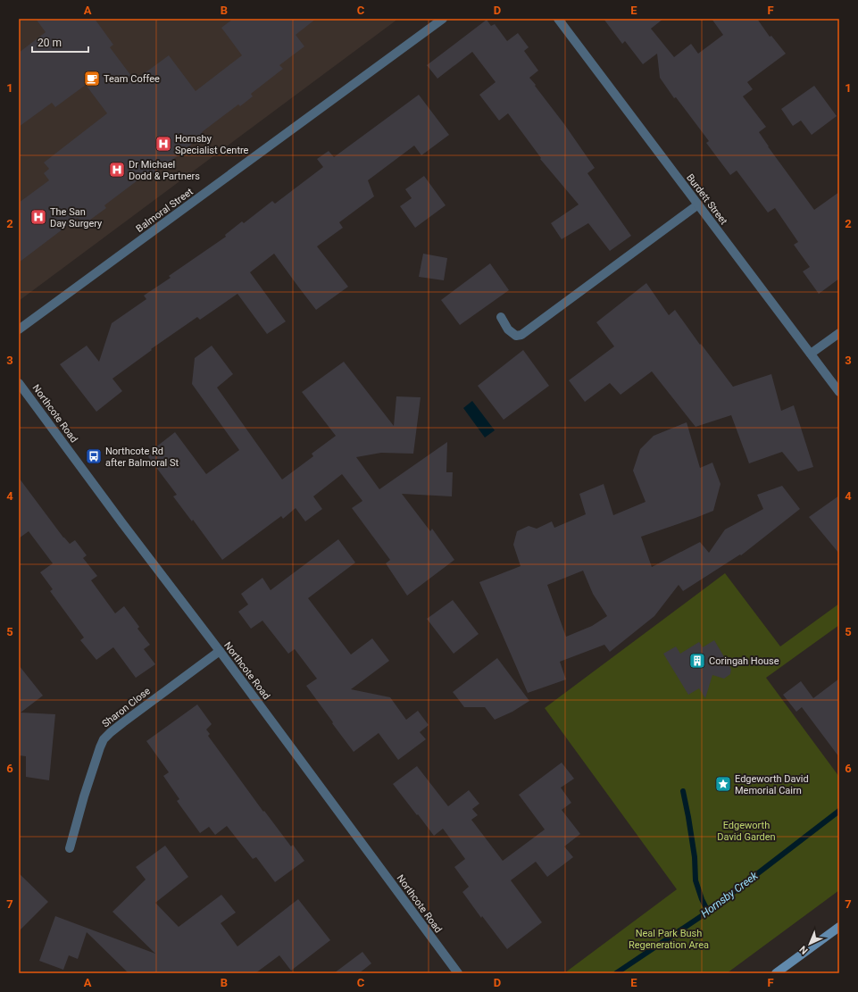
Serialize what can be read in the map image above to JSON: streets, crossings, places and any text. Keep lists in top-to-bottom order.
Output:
{
  "streets": {
    "street": [
      "Burdett Street",
      "Balmoral Street",
      "Northcote Road",
      "Sharon Close"
    ]
  },
  "crossings": [
    ["Northcote Road", "Sharon Close"]
  ],
  "water": ["Hornsby Creek"],
  "parks": ["Edgeworth David Garden", "Neal Park Bush Regeneration Area"],
  "places": {
    "cafe": ["Team Coffee"],
    "hospital": ["Hornsby Specialist Centre", "Dr Michael Dodd & Partners", "The San Day Surgery"],
    "bus stop": ["Northcote Rd after Balmoral St"],
    "building": ["Coringah House"],
    "place": ["Edgeworth David Memorial Cairn"]
  },
  "scale_bar": "20 m",
  "north": "bottom left",
  "grid": {
    "columns": [
      "A",
      "B",
      "C",
      "D",
      "E",
      "F"
    ],
    "rows": [
      "1",
      "2",
      "3",
      "4",
      "5",
      "6",
      "7"
    ]
  }
}
